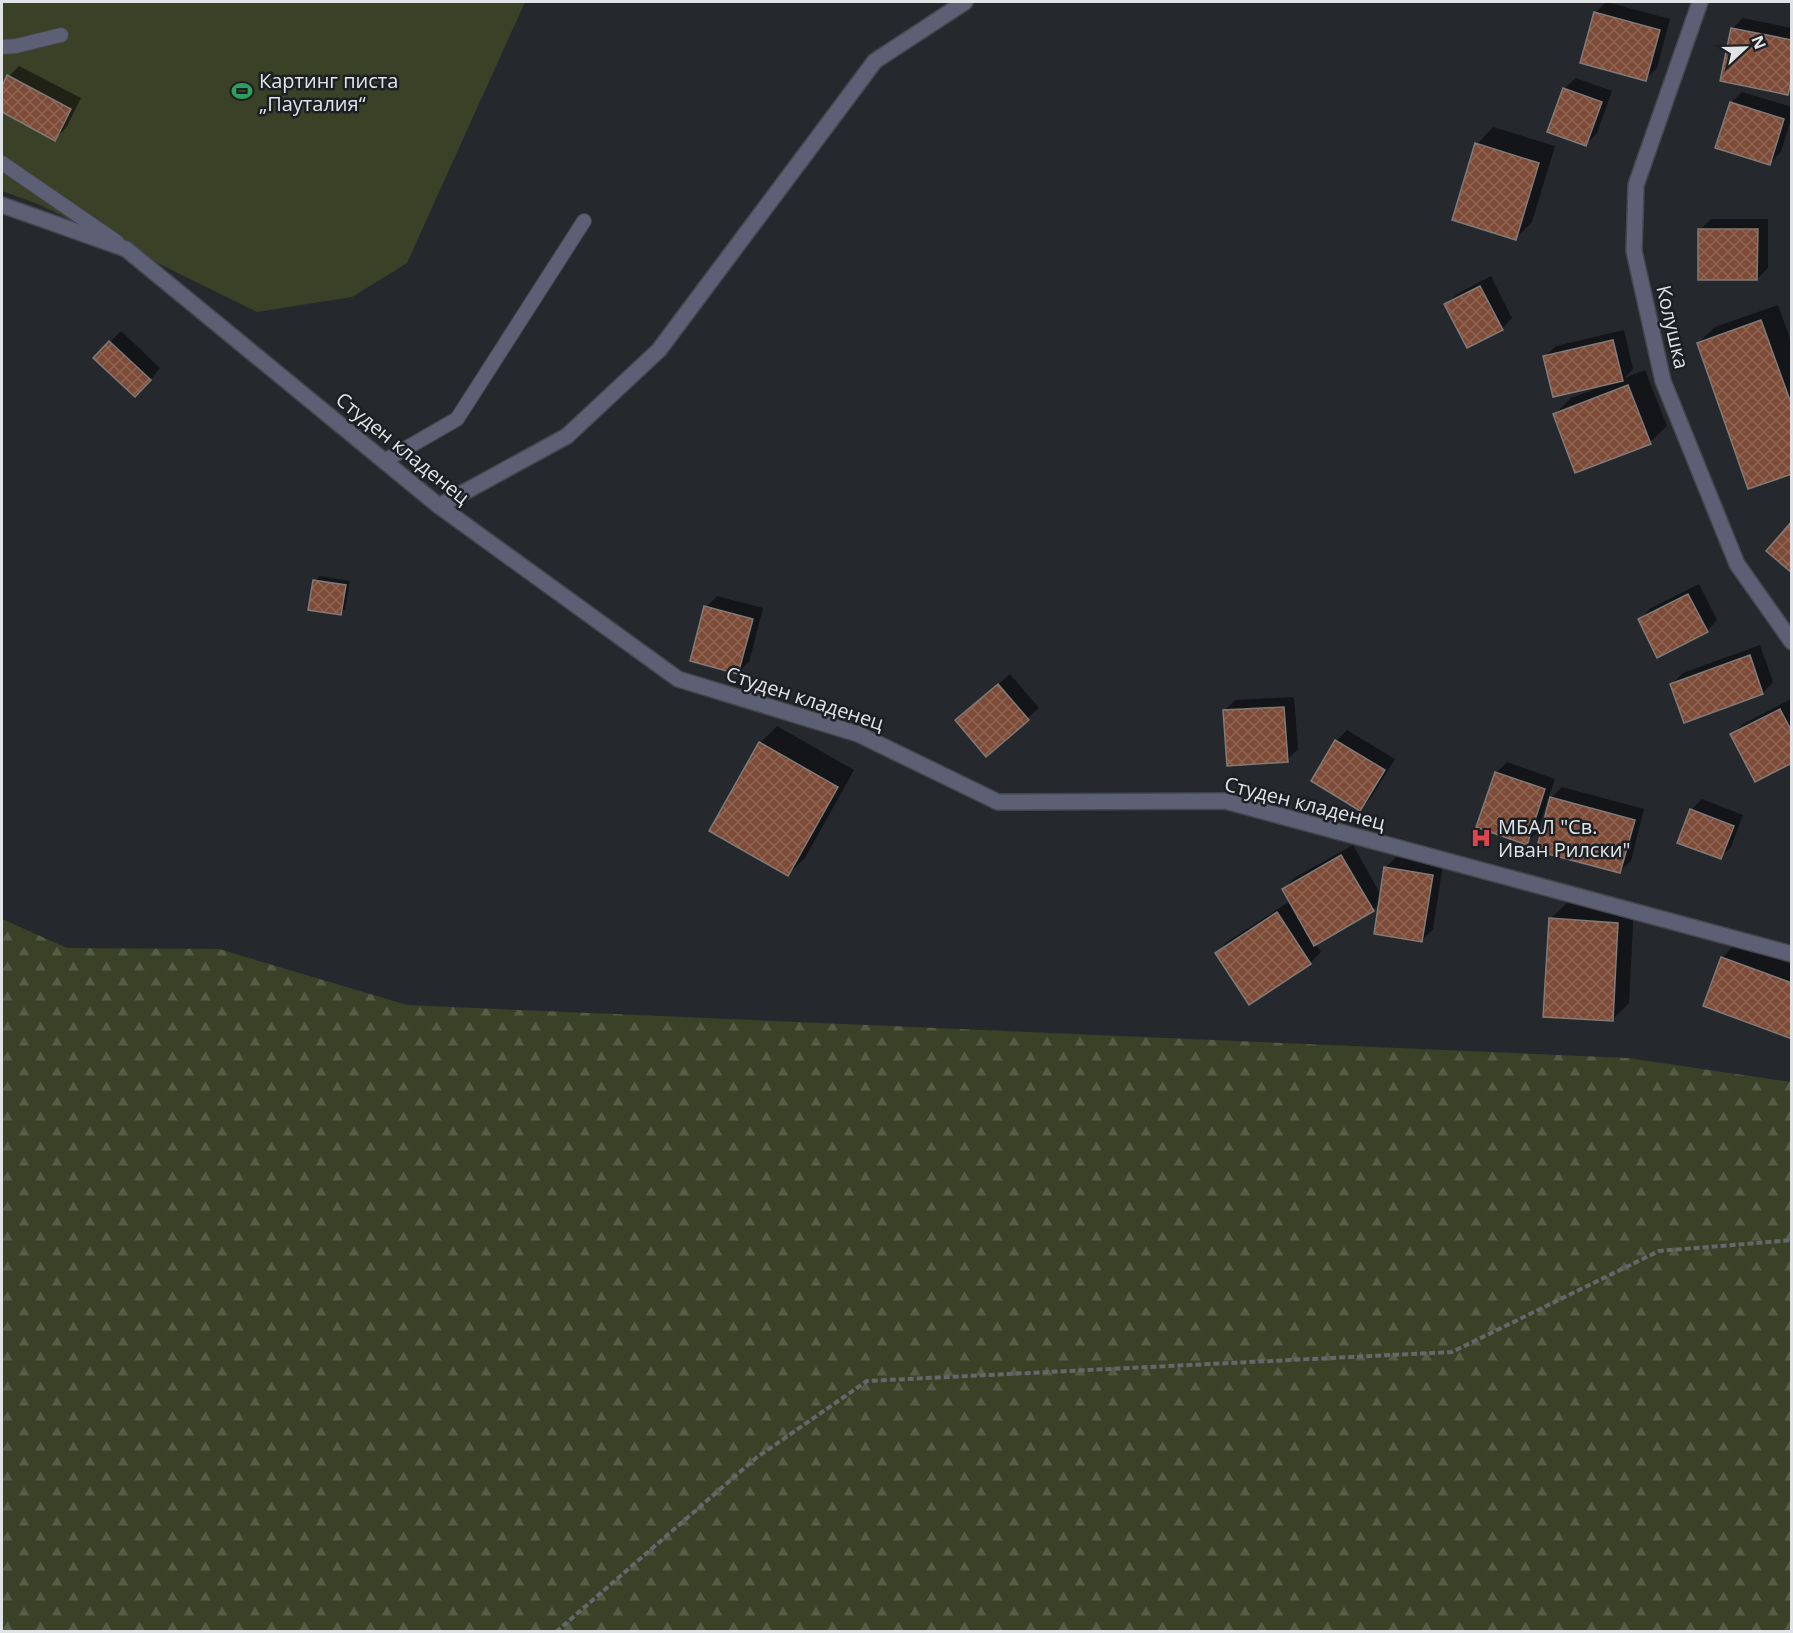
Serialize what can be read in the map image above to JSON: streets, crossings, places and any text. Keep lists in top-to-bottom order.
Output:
{
  "streets": {
    "street": ["Колушка", "Студен кладенец"]
  },
  "places": {
    "sports": ["Картинг писта „Пауталия“"],
    "hospital": ["МБАЛ \"Св. Иван Рилски\""]
  },
  "north": "right"
}
